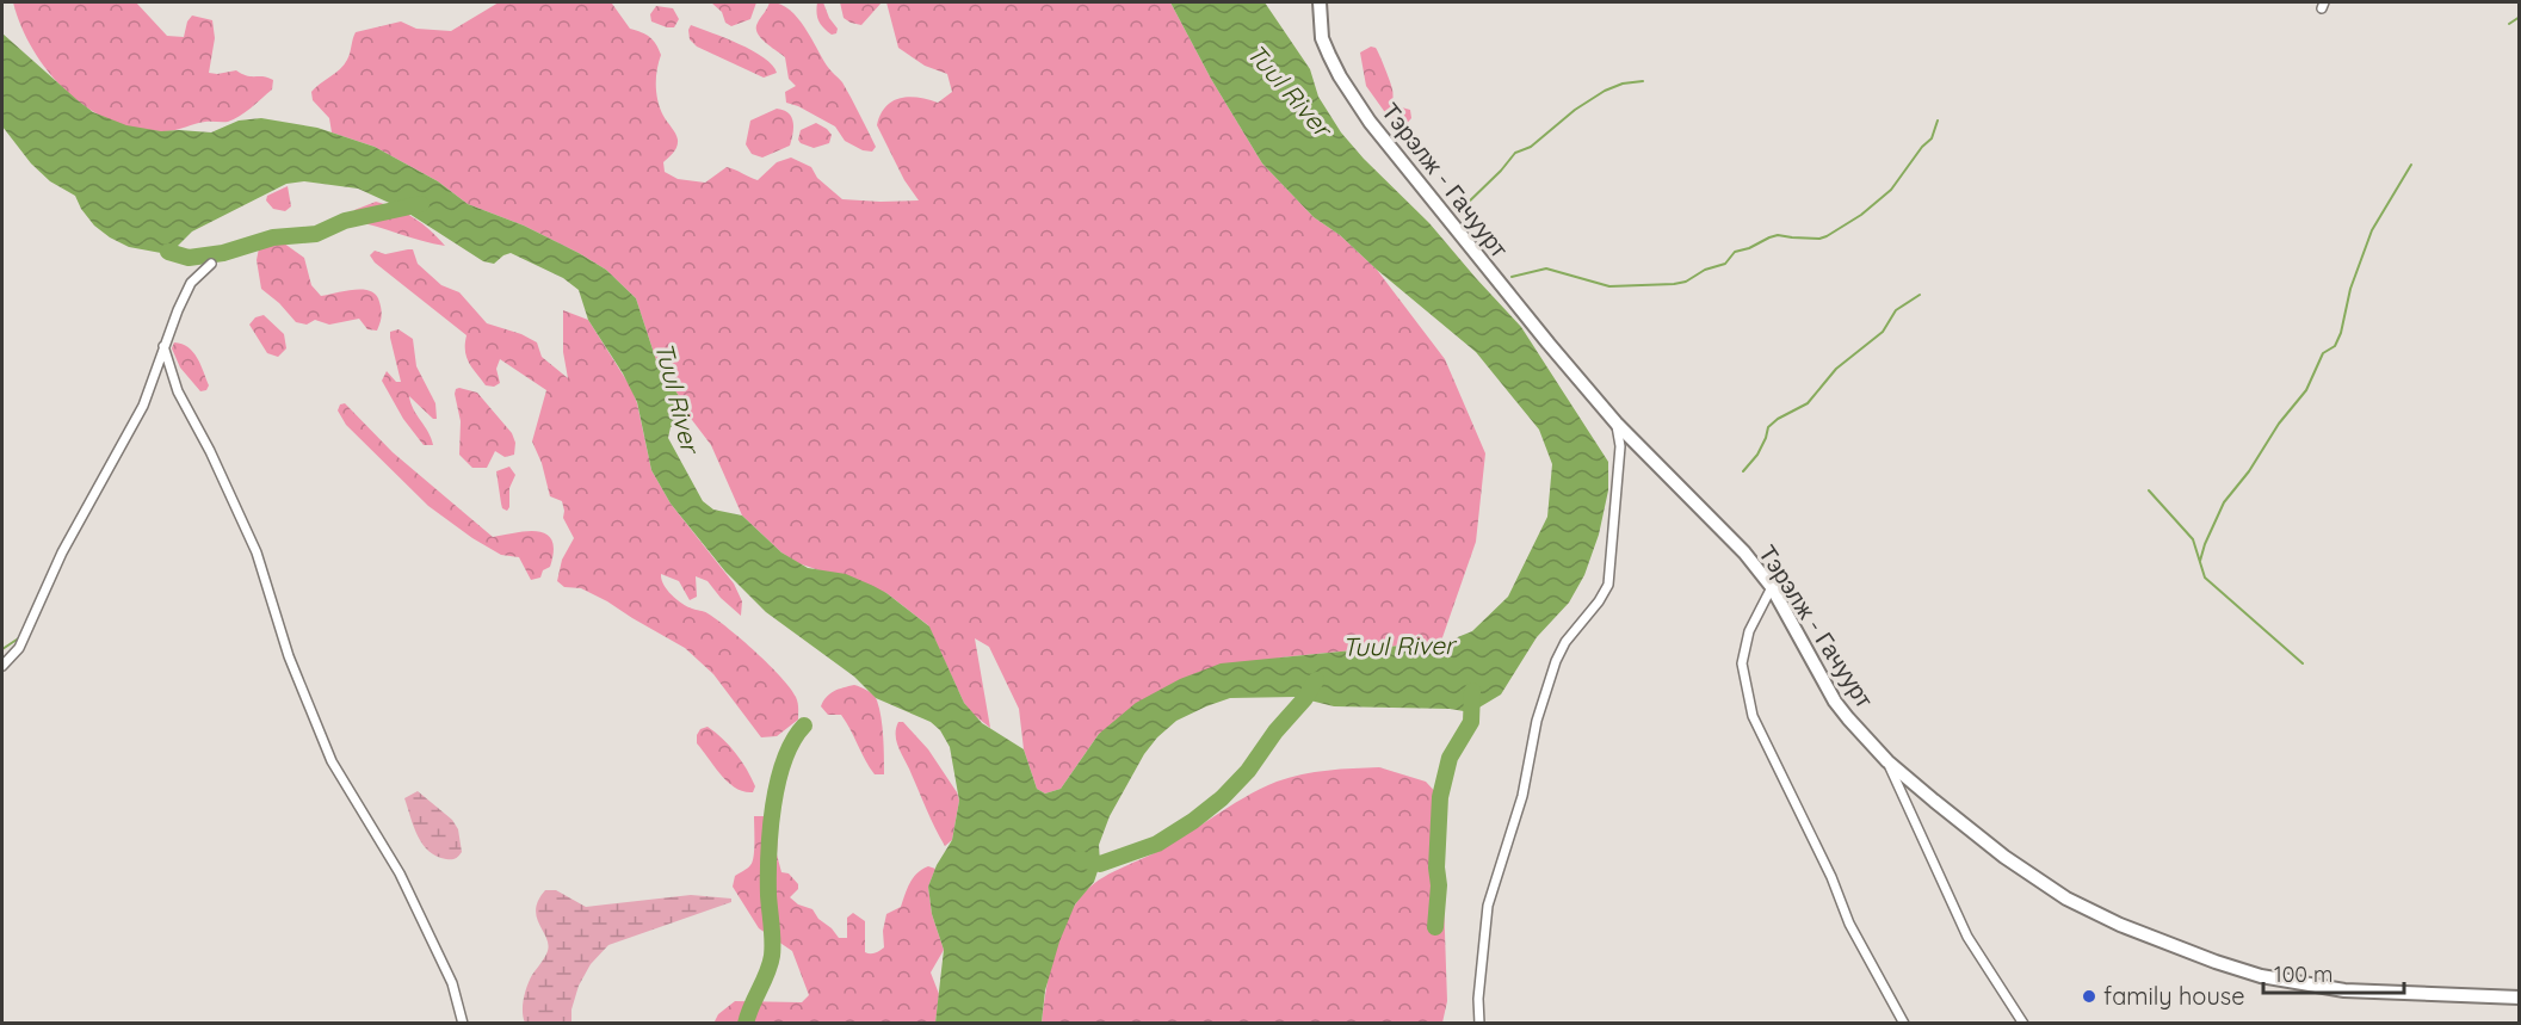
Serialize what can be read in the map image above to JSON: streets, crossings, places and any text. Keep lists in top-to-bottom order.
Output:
{
  "streets": {
    "main road": ["Тэрэлж - Гачуурт"]
  },
  "water": ["Tuul River"],
  "places": ["family house"],
  "scale_bar": "100 m"
}
